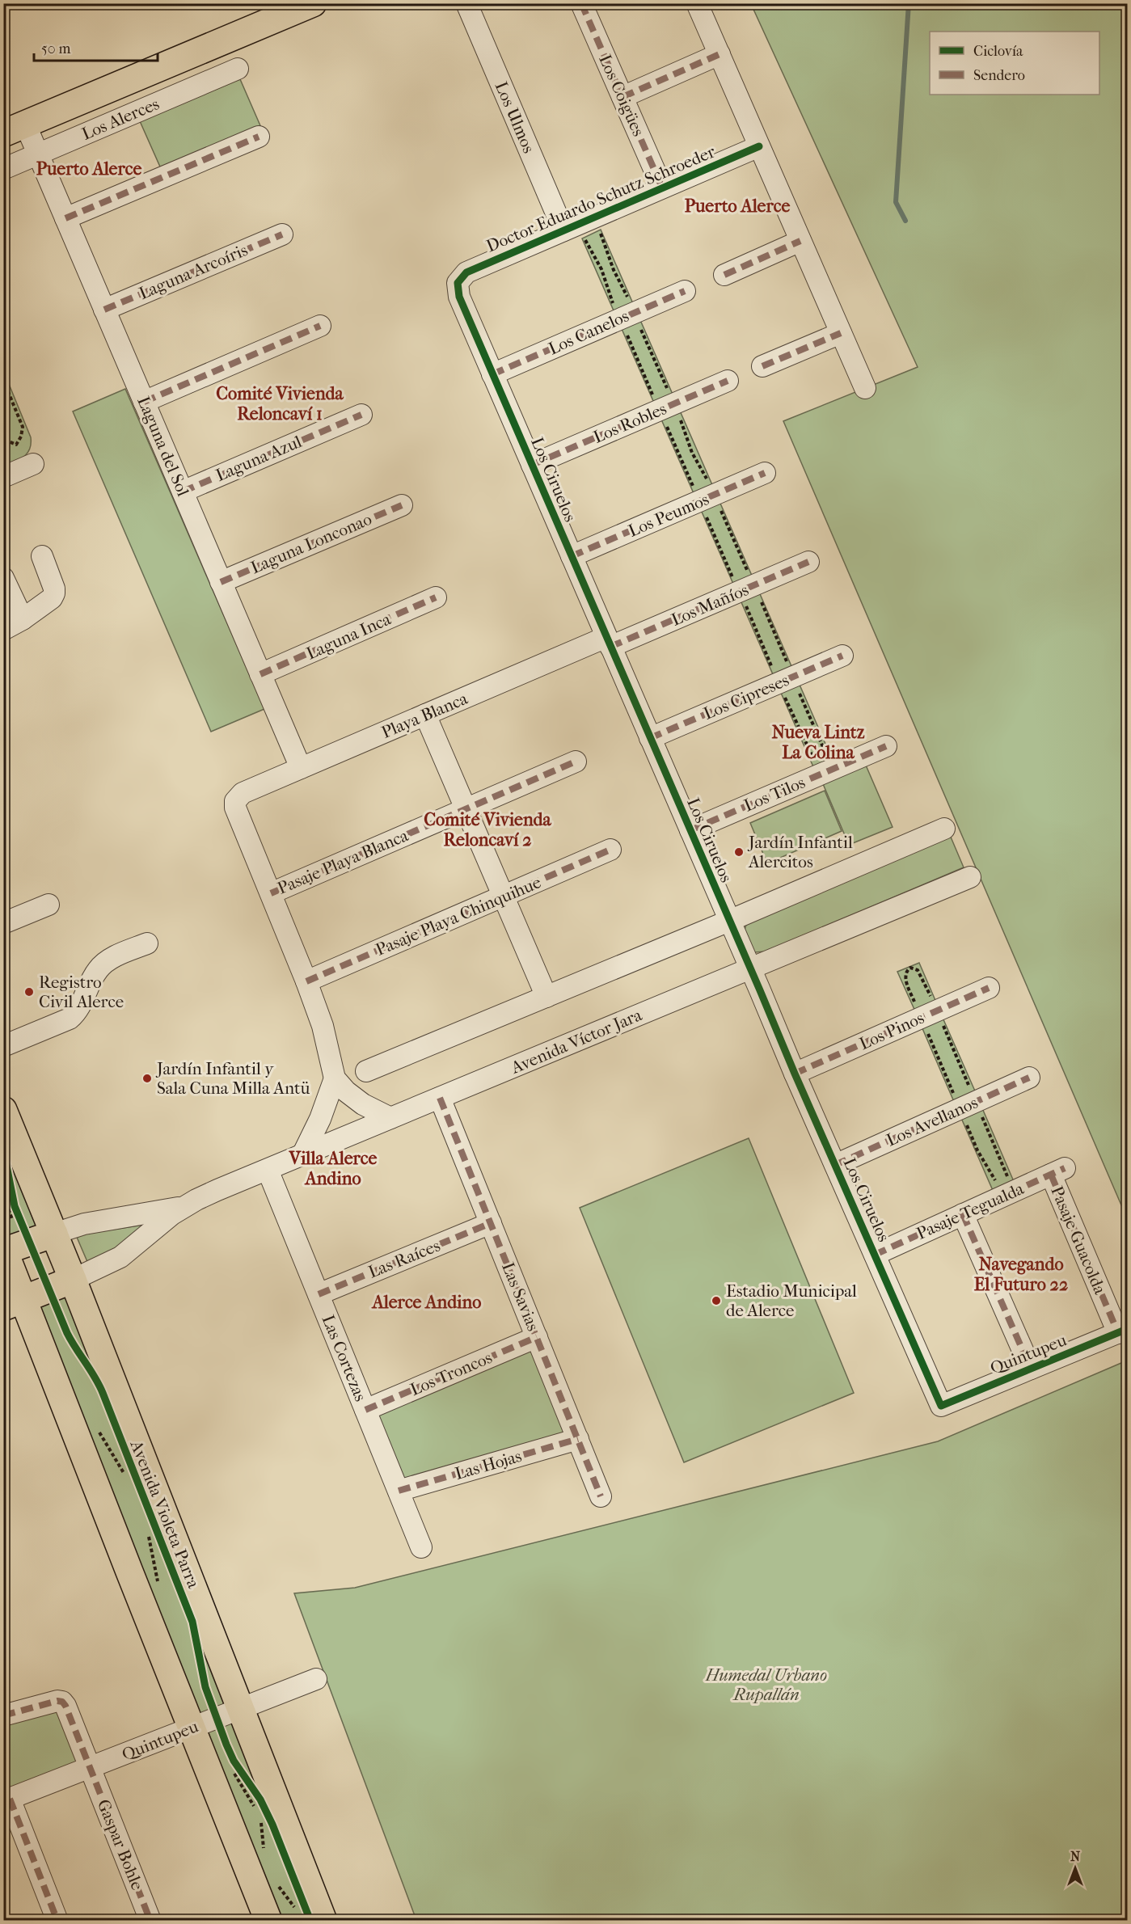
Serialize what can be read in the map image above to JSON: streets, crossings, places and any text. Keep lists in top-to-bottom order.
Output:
{
  "streets": {
    "main road": ["Avenida Violeta Parra"],
    "street": [
      "Los Coigües",
      "Los Ulmos",
      "Los Alerces",
      "Doctor Eduardo Schutz Schroeder",
      "Laguna Arcoíris",
      "Los Canelos",
      "Los Robles",
      "Laguna del Sol",
      "Laguna Azul",
      "Los Ciruelos",
      "Los Peumos",
      "Laguna Lonconao",
      "Los Mañíos",
      "Laguna Inca",
      "Los Cipreses",
      "Playa Blanca",
      "Los Tilos",
      "Pasaje Playa Blanca",
      "Pasaje Playa Chinquihue",
      "Los Pinos",
      "Avenida Víctor Jara",
      "Los Avellanos",
      "Pasaje Tegualda",
      "Pasaje Guacolda",
      "Las Raíces",
      "Las Savias",
      "Quintupeu",
      "Las Cortezas",
      "Los Troncos",
      "Las Hojas",
      "Gaspar Bohle"
    ]
  },
  "crossings": [
    ["Los Coigües", "Doctor Eduardo Schutz Schroeder"],
    ["Los Ulmos", "Doctor Eduardo Schutz Schroeder"],
    ["Los Alerces", "Laguna del Sol"],
    ["Doctor Eduardo Schutz Schroeder", "Los Ciruelos"],
    ["Laguna Arcoíris", "Laguna del Sol"],
    ["Los Canelos", "Los Ciruelos"],
    ["Los Robles", "Los Ciruelos"],
    ["Laguna del Sol", "Laguna Azul"],
    ["Laguna del Sol", "Laguna Lonconao"],
    ["Laguna del Sol", "Laguna Inca"],
    ["Laguna del Sol", "Playa Blanca"],
    ["Los Ciruelos", "Los Peumos"],
    ["Los Ciruelos", "Los Mañíos"],
    ["Los Ciruelos", "Los Cipreses"],
    ["Los Ciruelos", "Playa Blanca"],
    ["Los Ciruelos", "Los Tilos"],
    ["Los Ciruelos", "Los Pinos"],
    ["Los Ciruelos", "Avenida Víctor Jara"],
    ["Los Ciruelos", "Los Avellanos"],
    ["Los Ciruelos", "Pasaje Tegualda"],
    ["Los Ciruelos", "Quintupeu"],
    ["Los Mañíos", "Playa Blanca"],
    ["Playa Blanca", "Pasaje Playa Blanca"],
    ["Avenida Víctor Jara", "Las Savias"],
    ["Avenida Víctor Jara", "Las Cortezas"],
    ["Avenida Víctor Jara", "Avenida Violeta Parra"],
    ["Pasaje Tegualda", "Pasaje Guacolda"],
    ["Pasaje Guacolda", "Quintupeu"],
    ["Las Raíces", "Las Savias"],
    ["Las Raíces", "Las Cortezas"],
    ["Las Savias", "Los Troncos"],
    ["Las Savias", "Las Hojas"],
    ["Quintupeu", "Avenida Violeta Parra"],
    ["Quintupeu", "Gaspar Bohle"],
    ["Las Cortezas", "Los Troncos"],
    ["Las Cortezas", "Las Hojas"]
  ],
  "districts": [
    "Puerto Alerce",
    "Puerto Alerce",
    "Comité Vivienda Reloncaví 1",
    "Nueva Lintz La Colina",
    "Comité Vivienda Reloncaví 2",
    "Villa Alerce Andino",
    "Navegando El Futuro 22",
    "Alerce Andino"
  ],
  "parks": ["Humedal Urbano Rupallán"],
  "places": [
    "Jardín Infantil Alercitos",
    "Registro Civil Alerce",
    "Jardín Infantil y Sala Cuna Milla Antü",
    "Estadio Municipal de Alerce"
  ],
  "legend": ["Ciclovía", "Sendero"],
  "scale_bar": "50 m",
  "north": "top"
}
